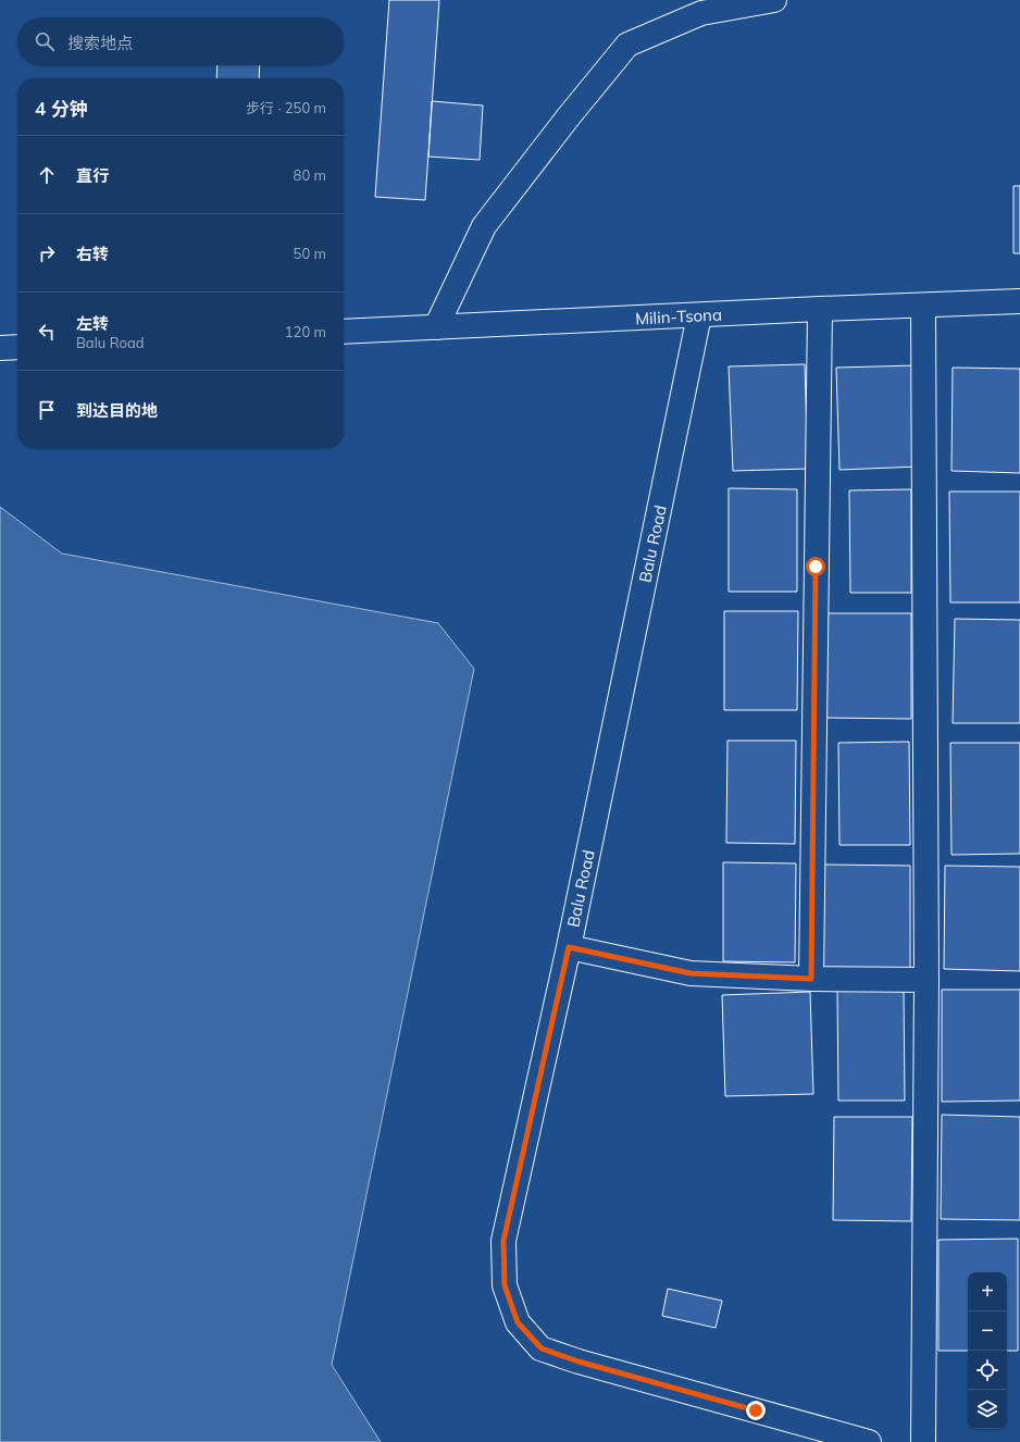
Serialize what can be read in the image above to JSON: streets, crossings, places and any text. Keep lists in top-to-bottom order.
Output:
{
  "streets": {
    "main road": ["Milin-Tsona", "Balu Road"]
  },
  "crossings": [
    ["Milin-Tsona", "Balu Road"]
  ],
  "page": {
    "search": "搜索地点",
    "heading": ["4 分钟", "步行 · 250 m"],
    "list": [
      ["直行", "80 m"],
      ["右转", "50 m"],
      ["左转", "Balu Road", "120 m"],
      "到达目的地"
    ],
    "map_buttons": ["+", "−"]
  }
}
